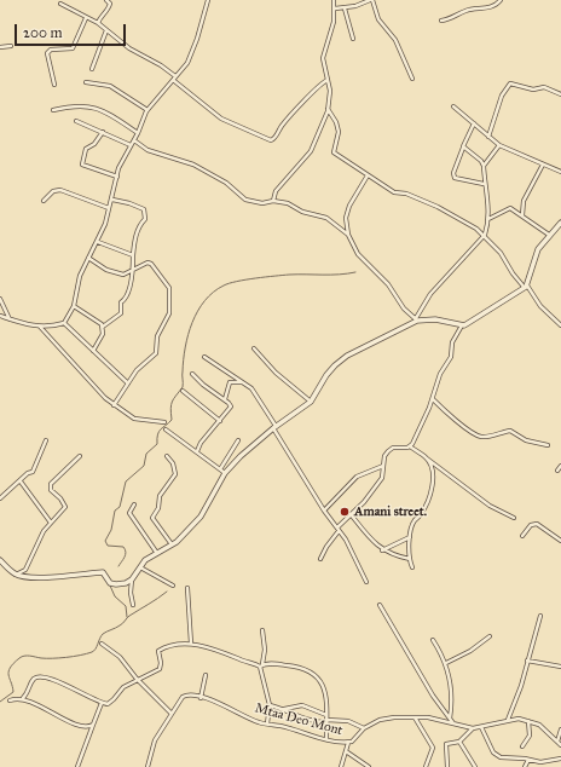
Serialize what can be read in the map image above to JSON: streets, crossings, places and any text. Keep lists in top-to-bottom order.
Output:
{
  "streets": {
    "street": ["Mtaa Deo Mont"]
  },
  "places": ["Amani street."],
  "scale_bar": "200 m"
}
